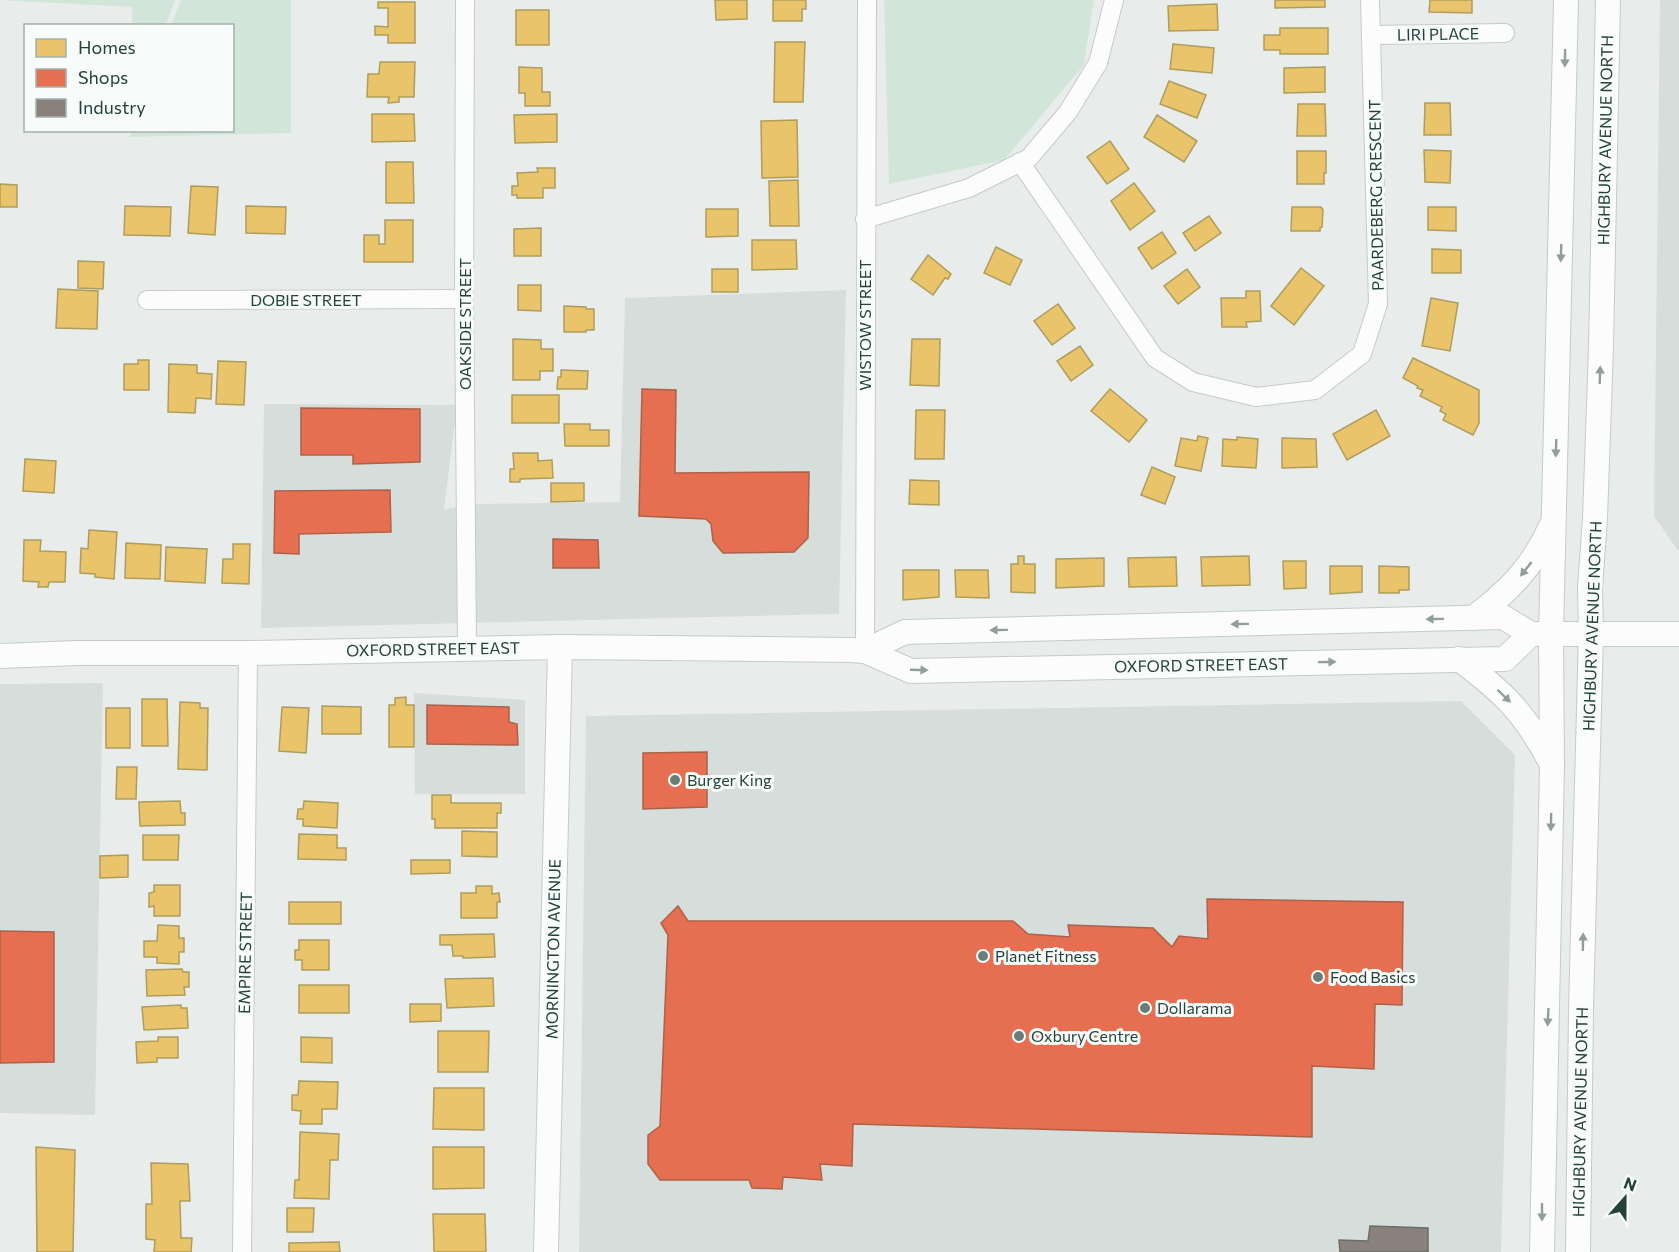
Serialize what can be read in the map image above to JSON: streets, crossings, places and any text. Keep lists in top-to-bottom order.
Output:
{
  "streets": {
    "main road": ["HIGHBURY AVENUE NORTH", "OXFORD STREET EAST", "MORNINGTON AVENUE"],
    "street": [
      "LIRI PLACE",
      "PAARDEBERG CRESCENT",
      "DOBIE STREET",
      "OAKSIDE STREET",
      "WISTOW STREET",
      "EMPIRE STREET"
    ]
  },
  "crossings": [
    ["LIRI PLACE", "PAARDEBERG CRESCENT"],
    ["HIGHBURY AVENUE NORTH", "OXFORD STREET EAST"],
    ["DOBIE STREET", "OAKSIDE STREET"],
    ["OAKSIDE STREET", "OXFORD STREET EAST"],
    ["WISTOW STREET", "OXFORD STREET EAST"],
    ["OXFORD STREET EAST", "MORNINGTON AVENUE"],
    ["OXFORD STREET EAST", "EMPIRE STREET"]
  ],
  "places": [
    "Burger King",
    "Planet Fitness",
    "Food Basics",
    "Dollarama",
    "Oxbury Centre"
  ],
  "legend": ["Homes", "Shops", "Industry"],
  "north": "top"
}
